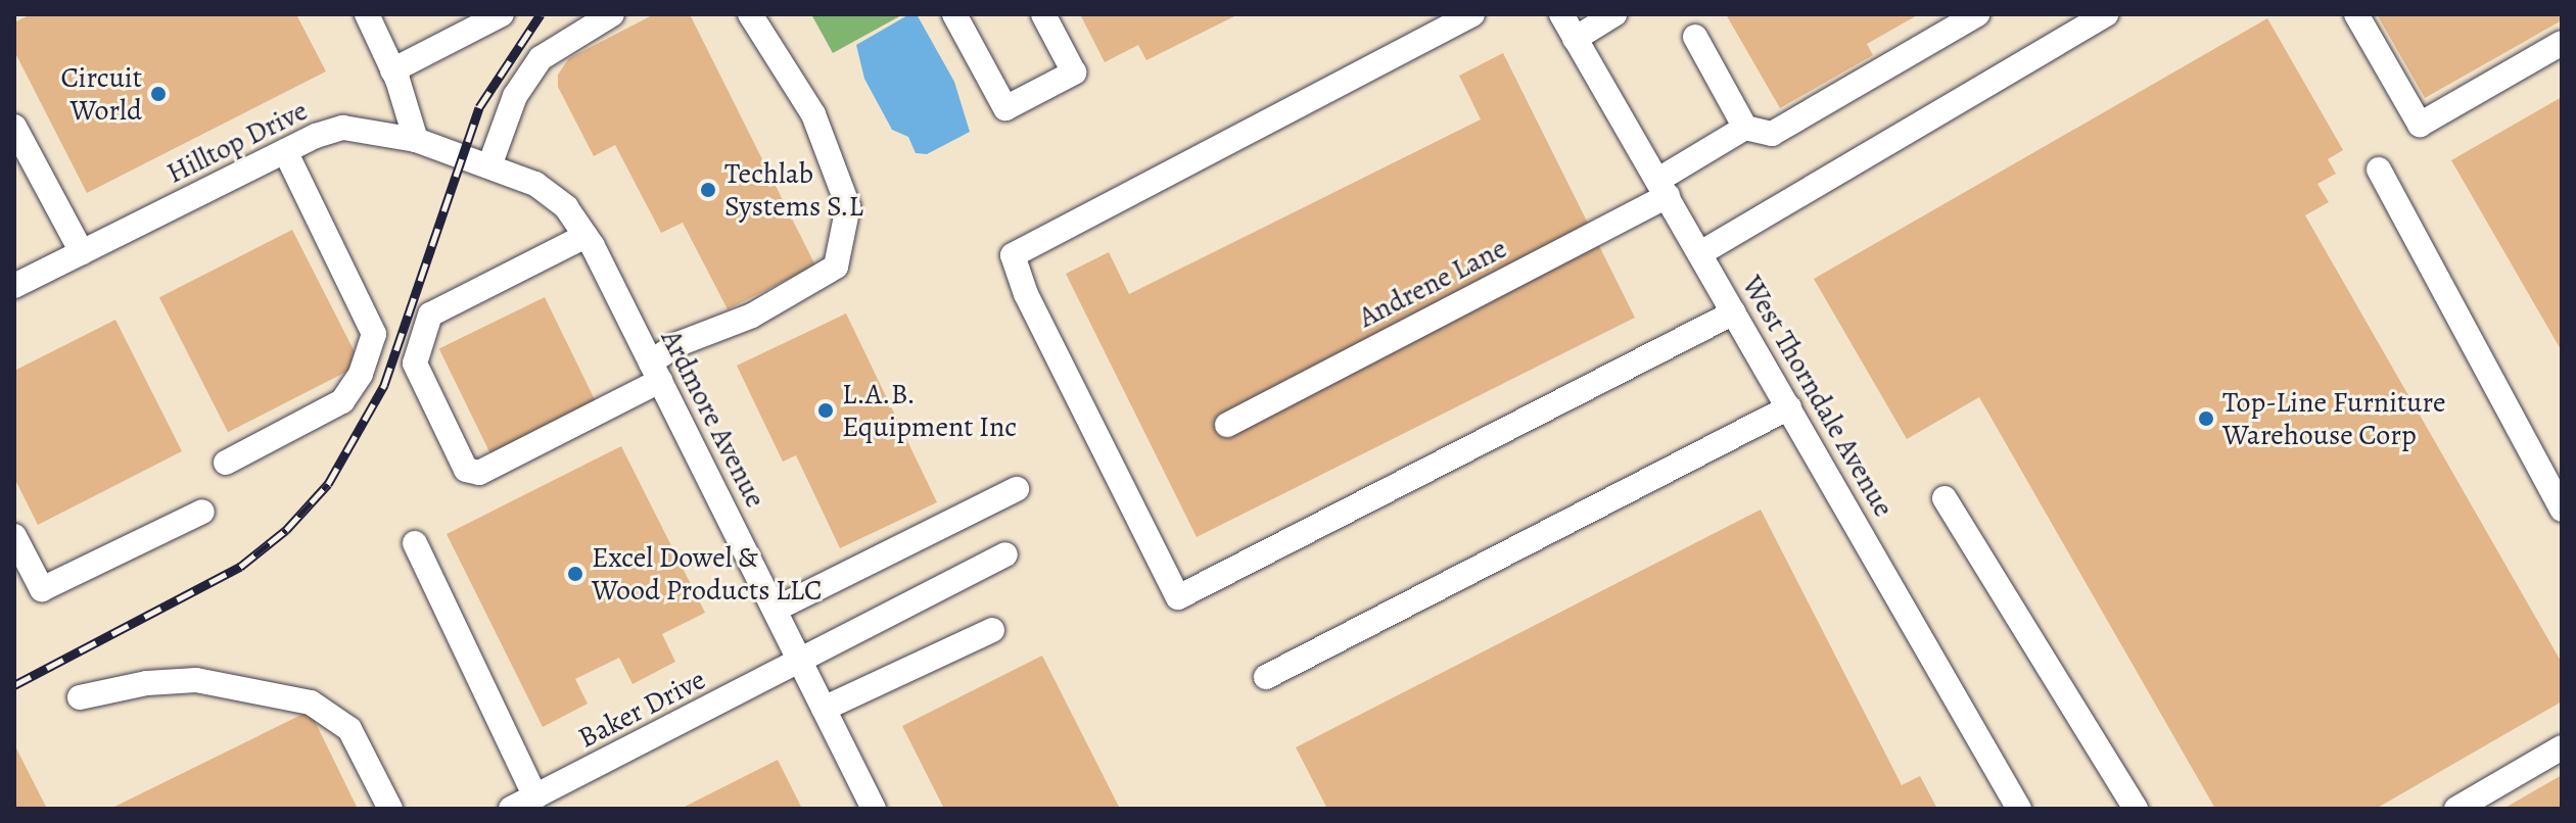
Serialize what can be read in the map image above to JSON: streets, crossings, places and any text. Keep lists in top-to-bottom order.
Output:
{
  "streets": {
    "street": [
      "Hilltop Drive",
      "Andrene Lane",
      "West Thorndale Avenue",
      "Ardmore Avenue",
      "Baker Drive"
    ]
  },
  "crossings": [
    ["Hilltop Drive", "Ardmore Avenue"],
    ["Andrene Lane", "West Thorndale Avenue"],
    ["Ardmore Avenue", "Baker Drive"]
  ],
  "places": [
    "Circuit World",
    "Techlab Systems S.L",
    "L.A.B. Equipment Inc",
    "Top-Line Furniture Warehouse Corp",
    "Excel Dowel & Wood Products LLC"
  ]
}
